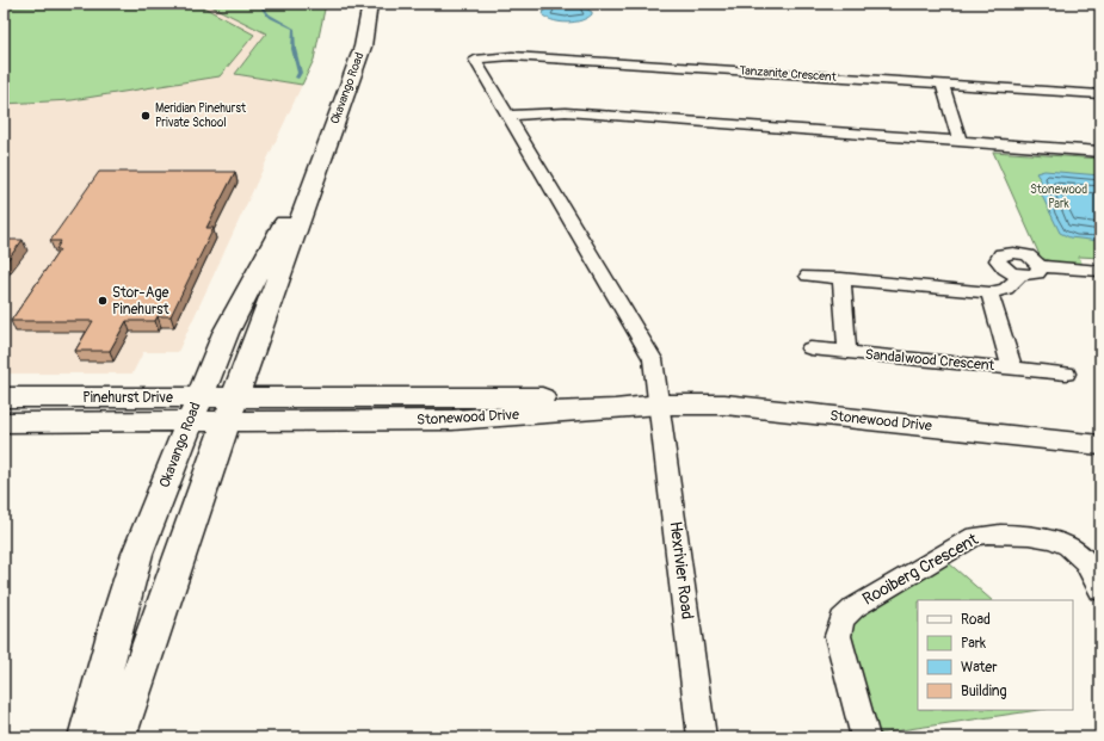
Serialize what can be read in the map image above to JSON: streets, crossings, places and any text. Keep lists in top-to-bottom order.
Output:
{
  "streets": {
    "main road": ["Okavango Road", "Pinehurst Drive", "Stonewood Drive"],
    "street": [
      "Tanzanite Crescent",
      "Sandalwood Crescent",
      "Rooiberg Crescent",
      "Hexrivier Road"
    ]
  },
  "crossings": [
    ["Tanzanite Crescent", "Hexrivier Road"],
    ["Okavango Road", "Pinehurst Drive"],
    ["Pinehurst Drive", "Stonewood Drive"],
    ["Stonewood Drive", "Hexrivier Road"]
  ],
  "parks": ["Stonewood Park"],
  "places": ["Meridian Pinehurst Private School", "Stor-Age Pinehurst"],
  "legend": [
    "Road",
    "Park",
    "Water",
    "Building"
  ]
}
